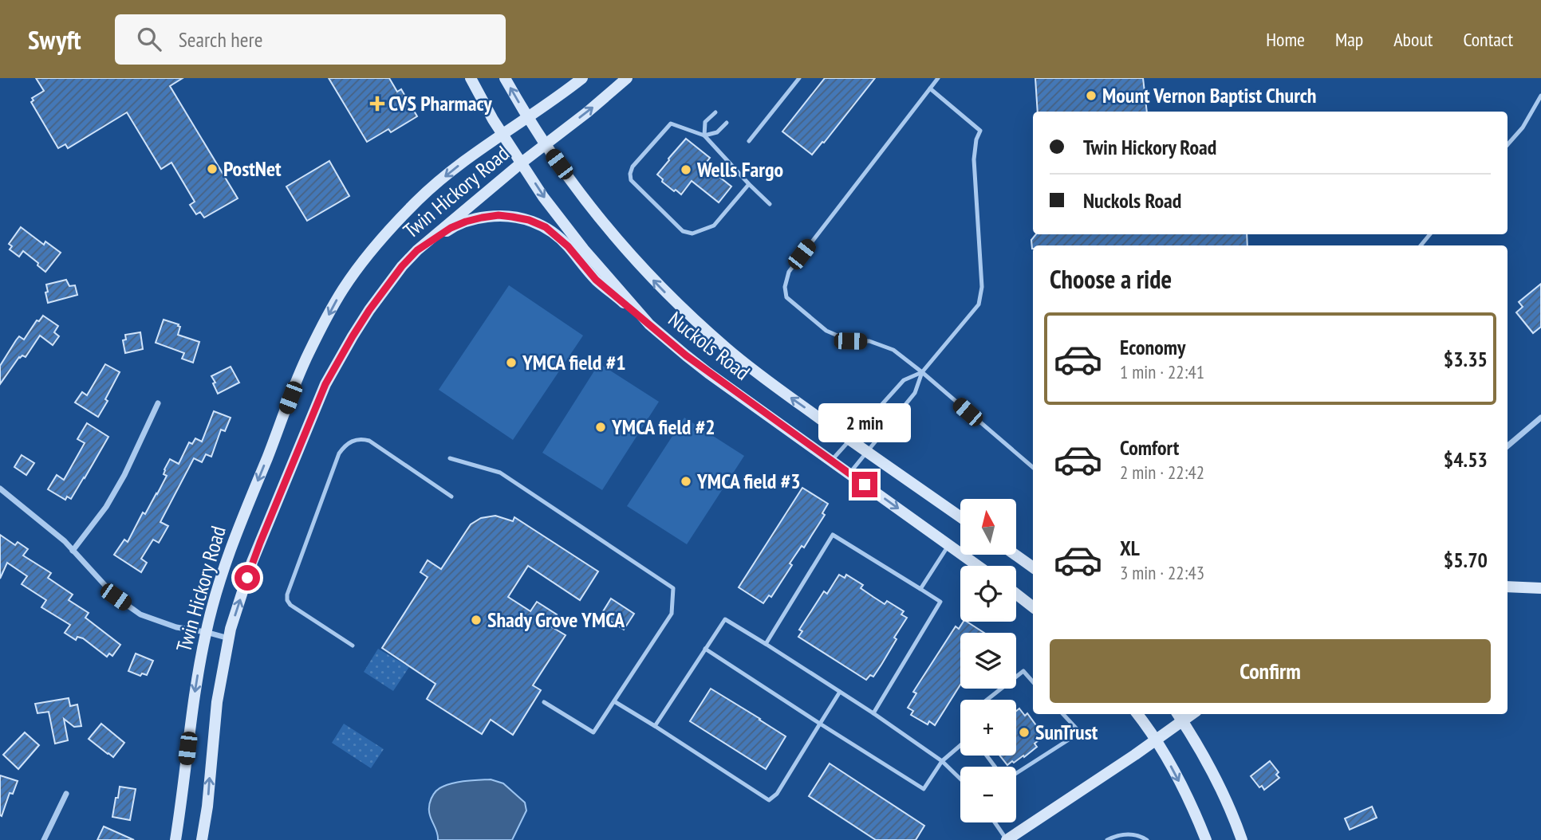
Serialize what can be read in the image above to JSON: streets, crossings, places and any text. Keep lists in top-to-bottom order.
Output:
{
  "streets": {
    "main road": ["Twin Hickory Road", "Nuckols Road"]
  },
  "crossings": [
    ["Twin Hickory Road", "Nuckols Road"]
  ],
  "places": {
    "other": [
      "Mount Vernon Baptist Church",
      "PostNet",
      "Wells Fargo",
      "YMCA field #1",
      "YMCA field #2",
      "YMCA field #3",
      "Shady Grove YMCA",
      "SunTrust"
    ],
    "health": ["CVS Pharmacy"]
  },
  "north": "top",
  "page": {
    "header": "Swyft",
    "search": "Search here",
    "nav": [
      "Home",
      "Map",
      "About",
      "Contact"
    ],
    "banner": ["Twin Hickory Road", "Nuckols Road"],
    "heading": "Choose a ride",
    "list": [
      {
        "name": "Economy",
        "note": "1 min · 22:41",
        "value": "$3.35"
      },
      {
        "name": "Comfort",
        "note": "2 min · 22:42",
        "value": "$4.53"
      },
      {
        "name": "XL",
        "note": "3 min · 22:43",
        "value": "$5.70"
      }
    ],
    "bubble": "2 min",
    "map_buttons": ["+", "−"],
    "buttons": "Confirm"
  }
}
